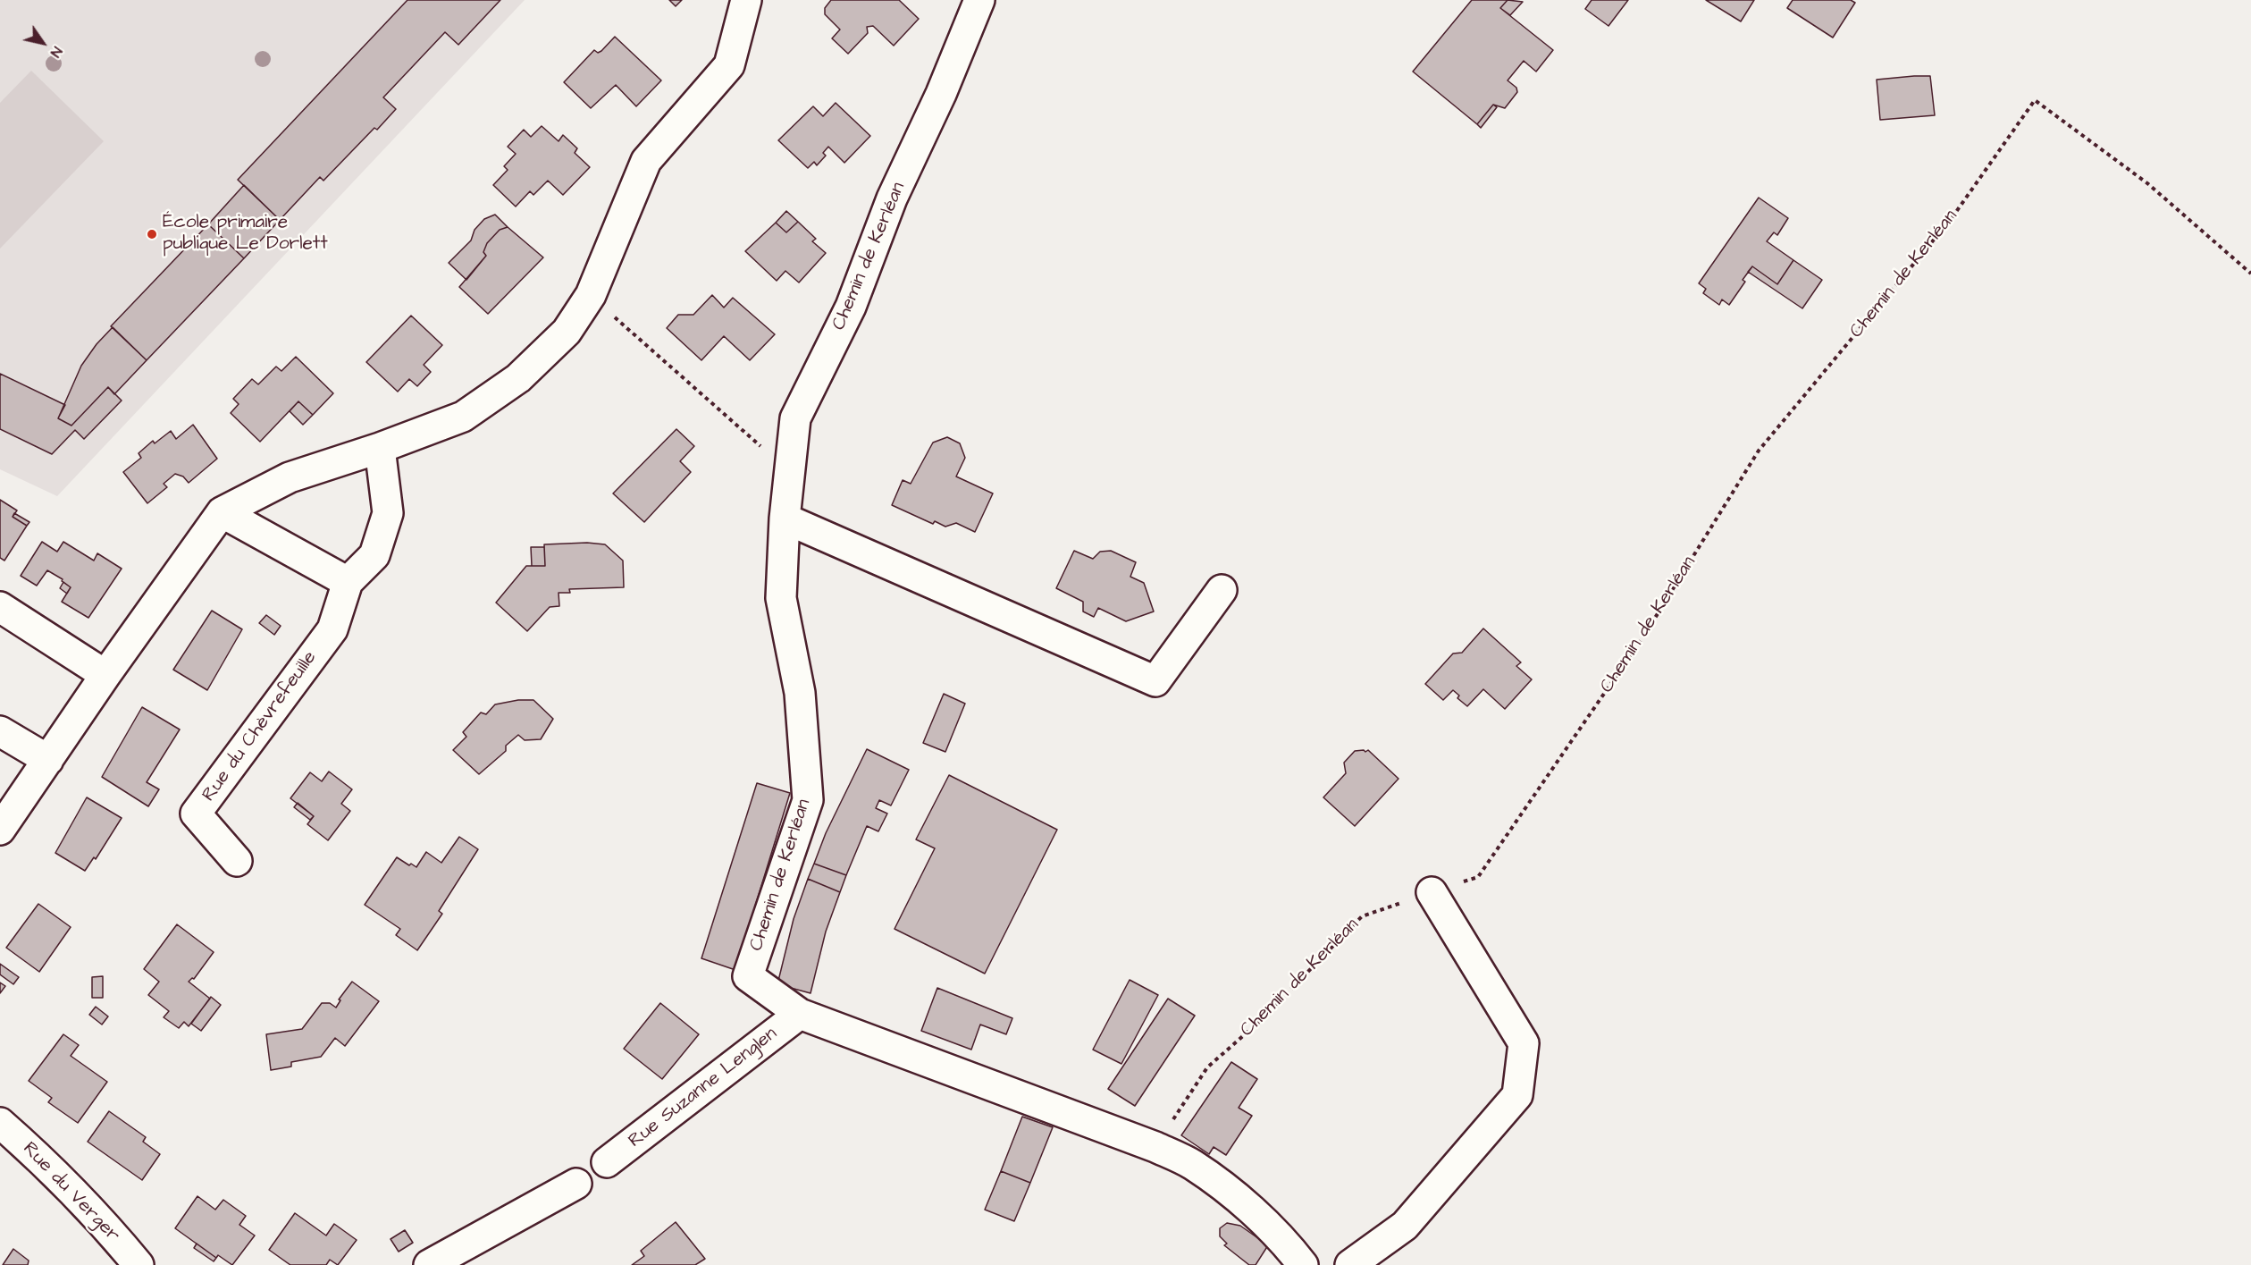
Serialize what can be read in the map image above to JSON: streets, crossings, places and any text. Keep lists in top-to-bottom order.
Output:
{
  "streets": {
    "street": [
      "Chemin de Kerléan",
      "Rue du Chèvrefeuille",
      "Rue Suzanne Lenglen",
      "Rue du Verger"
    ]
  },
  "crossings": [
    ["Chemin de Kerléan", "Rue Suzanne Lenglen"]
  ],
  "places": ["École primaire publique Le Dorlett"],
  "north": "bottom right"
}
